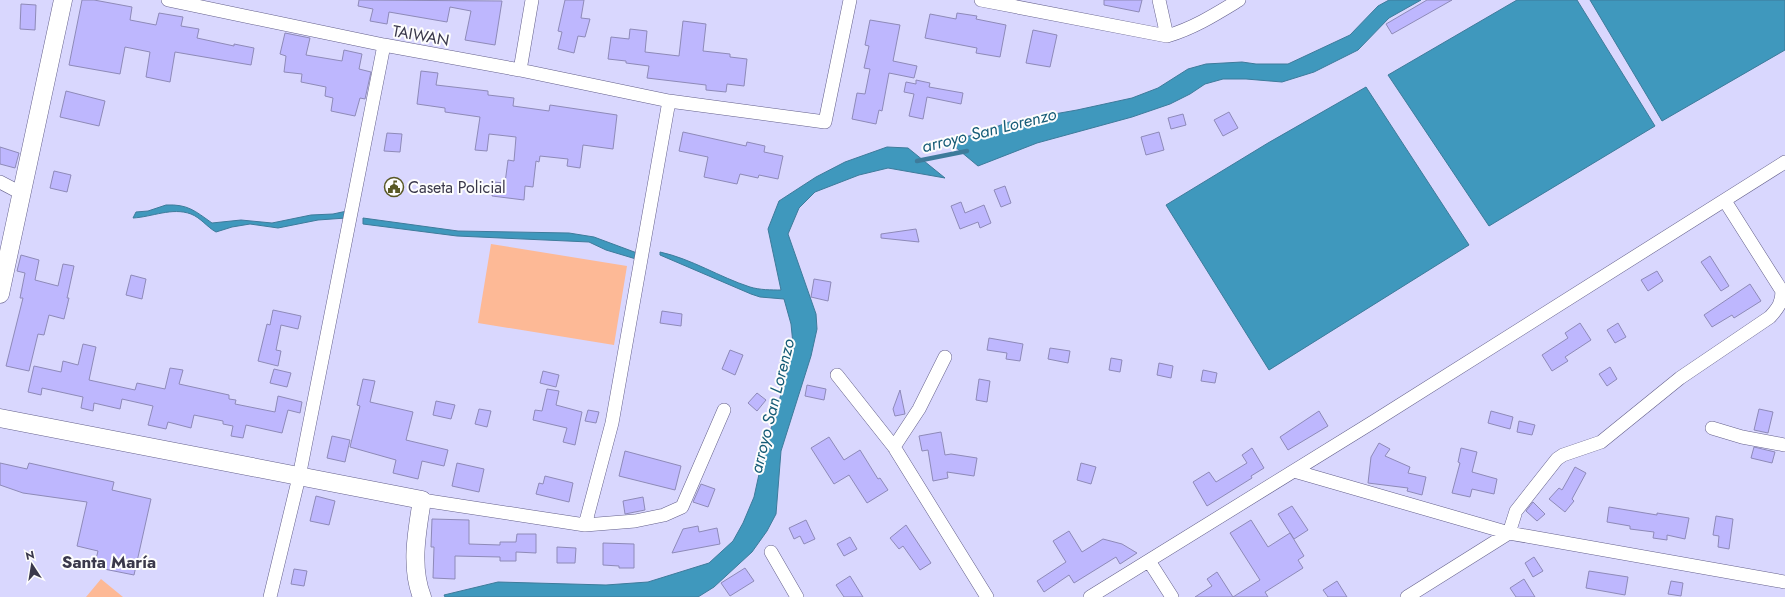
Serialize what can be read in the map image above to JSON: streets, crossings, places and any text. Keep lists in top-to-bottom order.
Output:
{
  "streets": {
    "street": ["TAIWAN"]
  },
  "districts": ["Santa María"],
  "water": ["arroyo San Lorenzo"],
  "places": {
    "public building": ["Caseta Policial"]
  },
  "north": "top"
}
